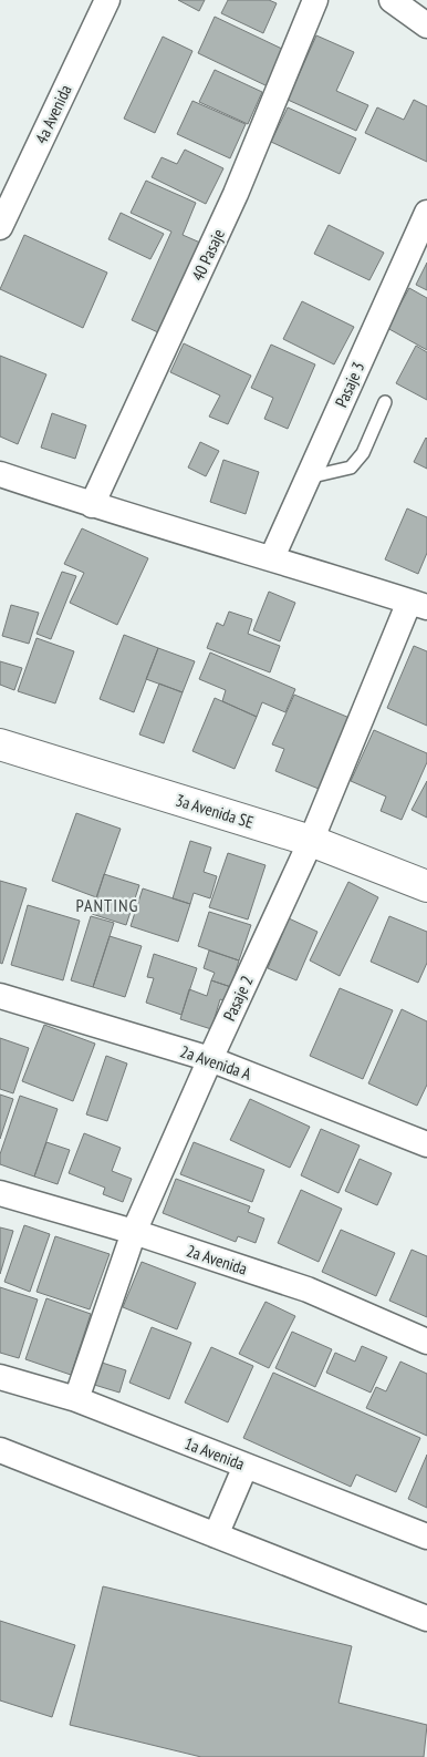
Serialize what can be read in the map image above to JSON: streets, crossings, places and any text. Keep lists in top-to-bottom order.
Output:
{
  "streets": {
    "street": [
      "4a Avenida",
      "40 Pasaje",
      "Pasaje 3",
      "3a Avenida SE",
      "Pasaje 2",
      "2a Avenida A",
      "2a Avenida",
      "1a Avenida"
    ]
  },
  "crossings": [
    ["3a Avenida SE", "Pasaje 2"],
    ["Pasaje 2", "2a Avenida A"],
    ["Pasaje 2", "2a Avenida"],
    ["Pasaje 2", "1a Avenida"]
  ],
  "districts": ["PANTING"]
}
